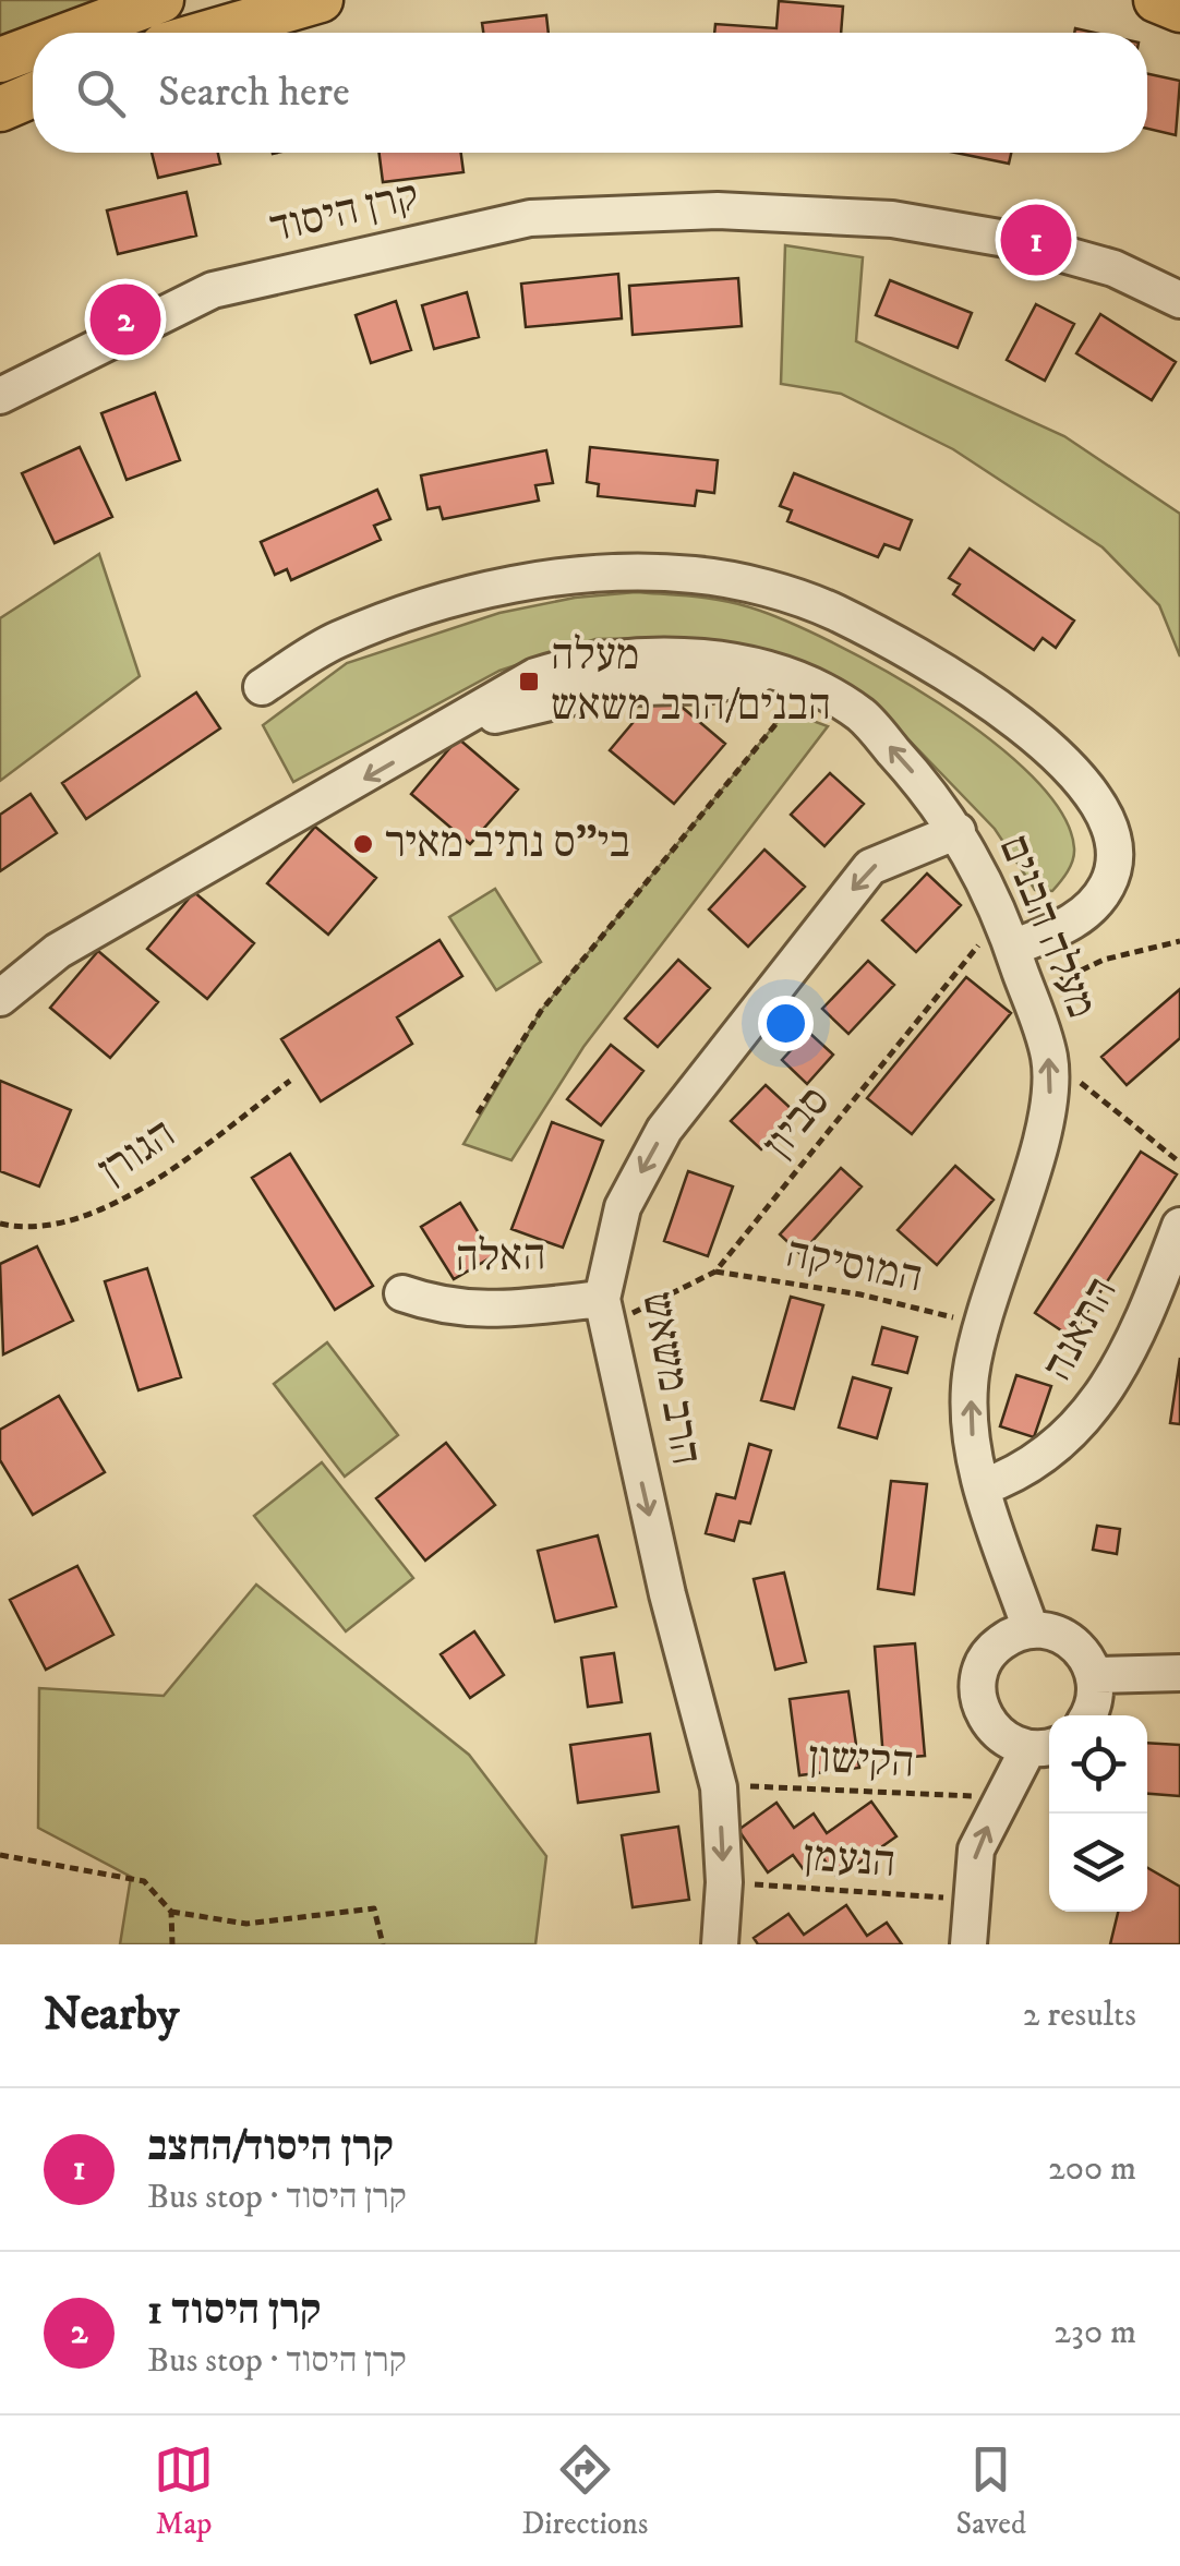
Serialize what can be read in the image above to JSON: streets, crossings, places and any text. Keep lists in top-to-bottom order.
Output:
{
  "streets": {
    "street": [
      "קרן היסוד",
      "מעלה הבנים",
      "האלה",
      "התאנה",
      "הרב משאש"
    ],
    "path": [
      "סביון",
      "הגורן",
      "המוסיקה",
      "הקישון",
      "הנעמן"
    ]
  },
  "crossings": [
    ["מעלה הבנים", "סביון"],
    ["מעלה הבנים", "המוסיקה"],
    ["מעלה הבנים", "התאנה"],
    ["מעלה הבנים", "הרב משאש"],
    ["סביון", "האלה"],
    ["סביון", "המוסיקה"],
    ["סביון", "הרב משאש"],
    ["האלה", "הרב משאש"],
    ["הרב משאש", "הקישון"],
    ["הרב משאש", "הנעמן"]
  ],
  "one_way": ["הרב משאש"],
  "places": {
    "transit": ["מעלה הבנים/הרב משאש"],
    "other": ["בי\"ס נתיב מאיר"]
  },
  "page": {
    "search": "Search here",
    "pins": ["1", "2"],
    "heading": ["Nearby", "2 results"],
    "list": [
      {
        "mark": "1",
        "name": "קרן היסוד/החצב",
        "note": "Bus stop · קרן היסוד",
        "value": "200 m"
      },
      {
        "mark": "2",
        "name": "קרן היסוד 1",
        "note": "Bus stop · קרן היסוד",
        "value": "230 m"
      }
    ],
    "nav": ["Map", "Directions", "Saved"]
  }
}
